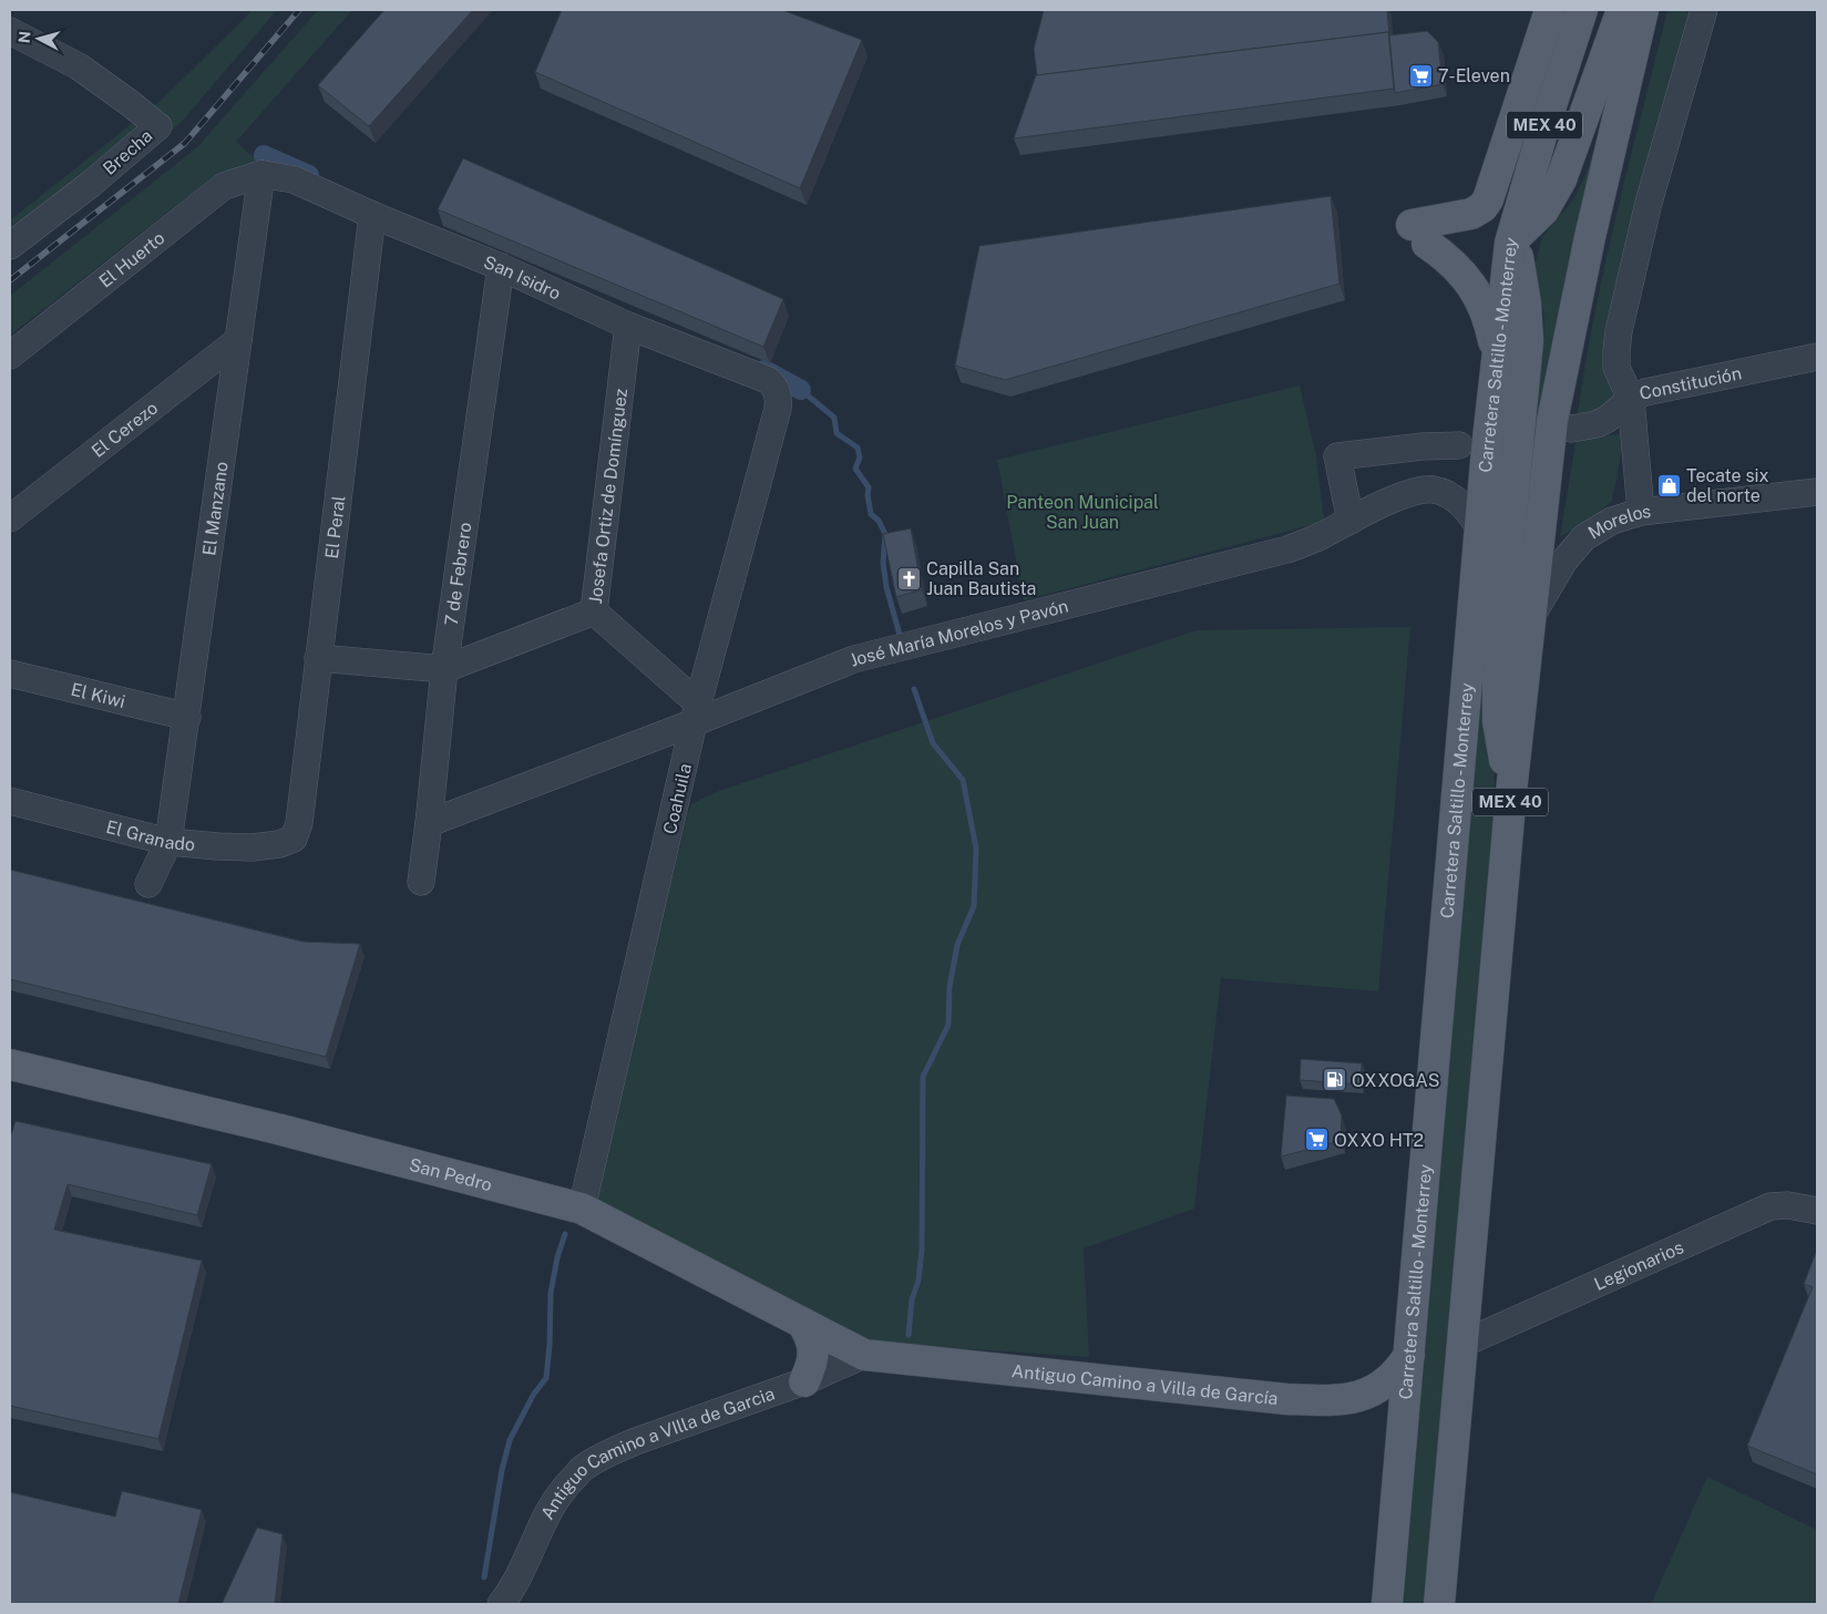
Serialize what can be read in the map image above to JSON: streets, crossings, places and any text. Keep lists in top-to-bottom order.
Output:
{
  "streets": {
    "main road": [
      "MEX 40",
      "Carretera Saltillo - Monterrey",
      "San Pedro",
      "Antiguo Camino a Villa de García"
    ],
    "street": [
      "Brecha",
      "El Huerto",
      "San Isidro",
      "Constitución",
      "El Cerezo",
      "Josefa Ortiz de Domínguez",
      "El Manzano",
      "Morelos",
      "El Peral",
      "7 de Febrero",
      "José María Morelos y Pavón",
      "El Kiwi",
      "Coahuila",
      "El Granado",
      "Legionarios",
      "Antiguo Camino a VIlla de Garcia"
    ]
  },
  "crossings": [
    ["MEX 40", "Morelos"],
    ["MEX 40", "Legionarios"],
    ["El Huerto", "San Isidro"],
    ["El Huerto", "El Manzano"],
    ["San Isidro", "Josefa Ortiz de Domínguez"],
    ["San Isidro", "El Manzano"],
    ["San Isidro", "El Peral"],
    ["San Isidro", "7 de Febrero"],
    ["San Isidro", "Coahuila"],
    ["Carretera Saltillo - Monterrey", "José María Morelos y Pavón"],
    ["Carretera Saltillo - Monterrey", "Antiguo Camino a Villa de García"],
    ["El Cerezo", "El Manzano"],
    ["Josefa Ortiz de Domínguez", "El Peral"],
    ["Josefa Ortiz de Domínguez", "7 de Febrero"],
    ["El Manzano", "El Kiwi"],
    ["El Manzano", "El Granado"],
    ["El Peral", "El Granado"],
    ["7 de Febrero", "José María Morelos y Pavón"],
    ["José María Morelos y Pavón", "Coahuila"],
    ["Coahuila", "San Pedro"],
    ["San Pedro", "Antiguo Camino a Villa de García"],
    ["San Pedro", "Antiguo Camino a VIlla de Garcia"],
    ["Antiguo Camino a Villa de García", "Antiguo Camino a VIlla de Garcia"]
  ],
  "parks": ["Panteon Municipal San Juan"],
  "places": {
    "supermarket": ["7-Eleven", "OXXO HT2"],
    "shop": ["Tecate six del norte"],
    "church": ["Capilla San Juan Bautista"],
    "fuel station": ["OXXOGAS"]
  },
  "north": "left"
}
